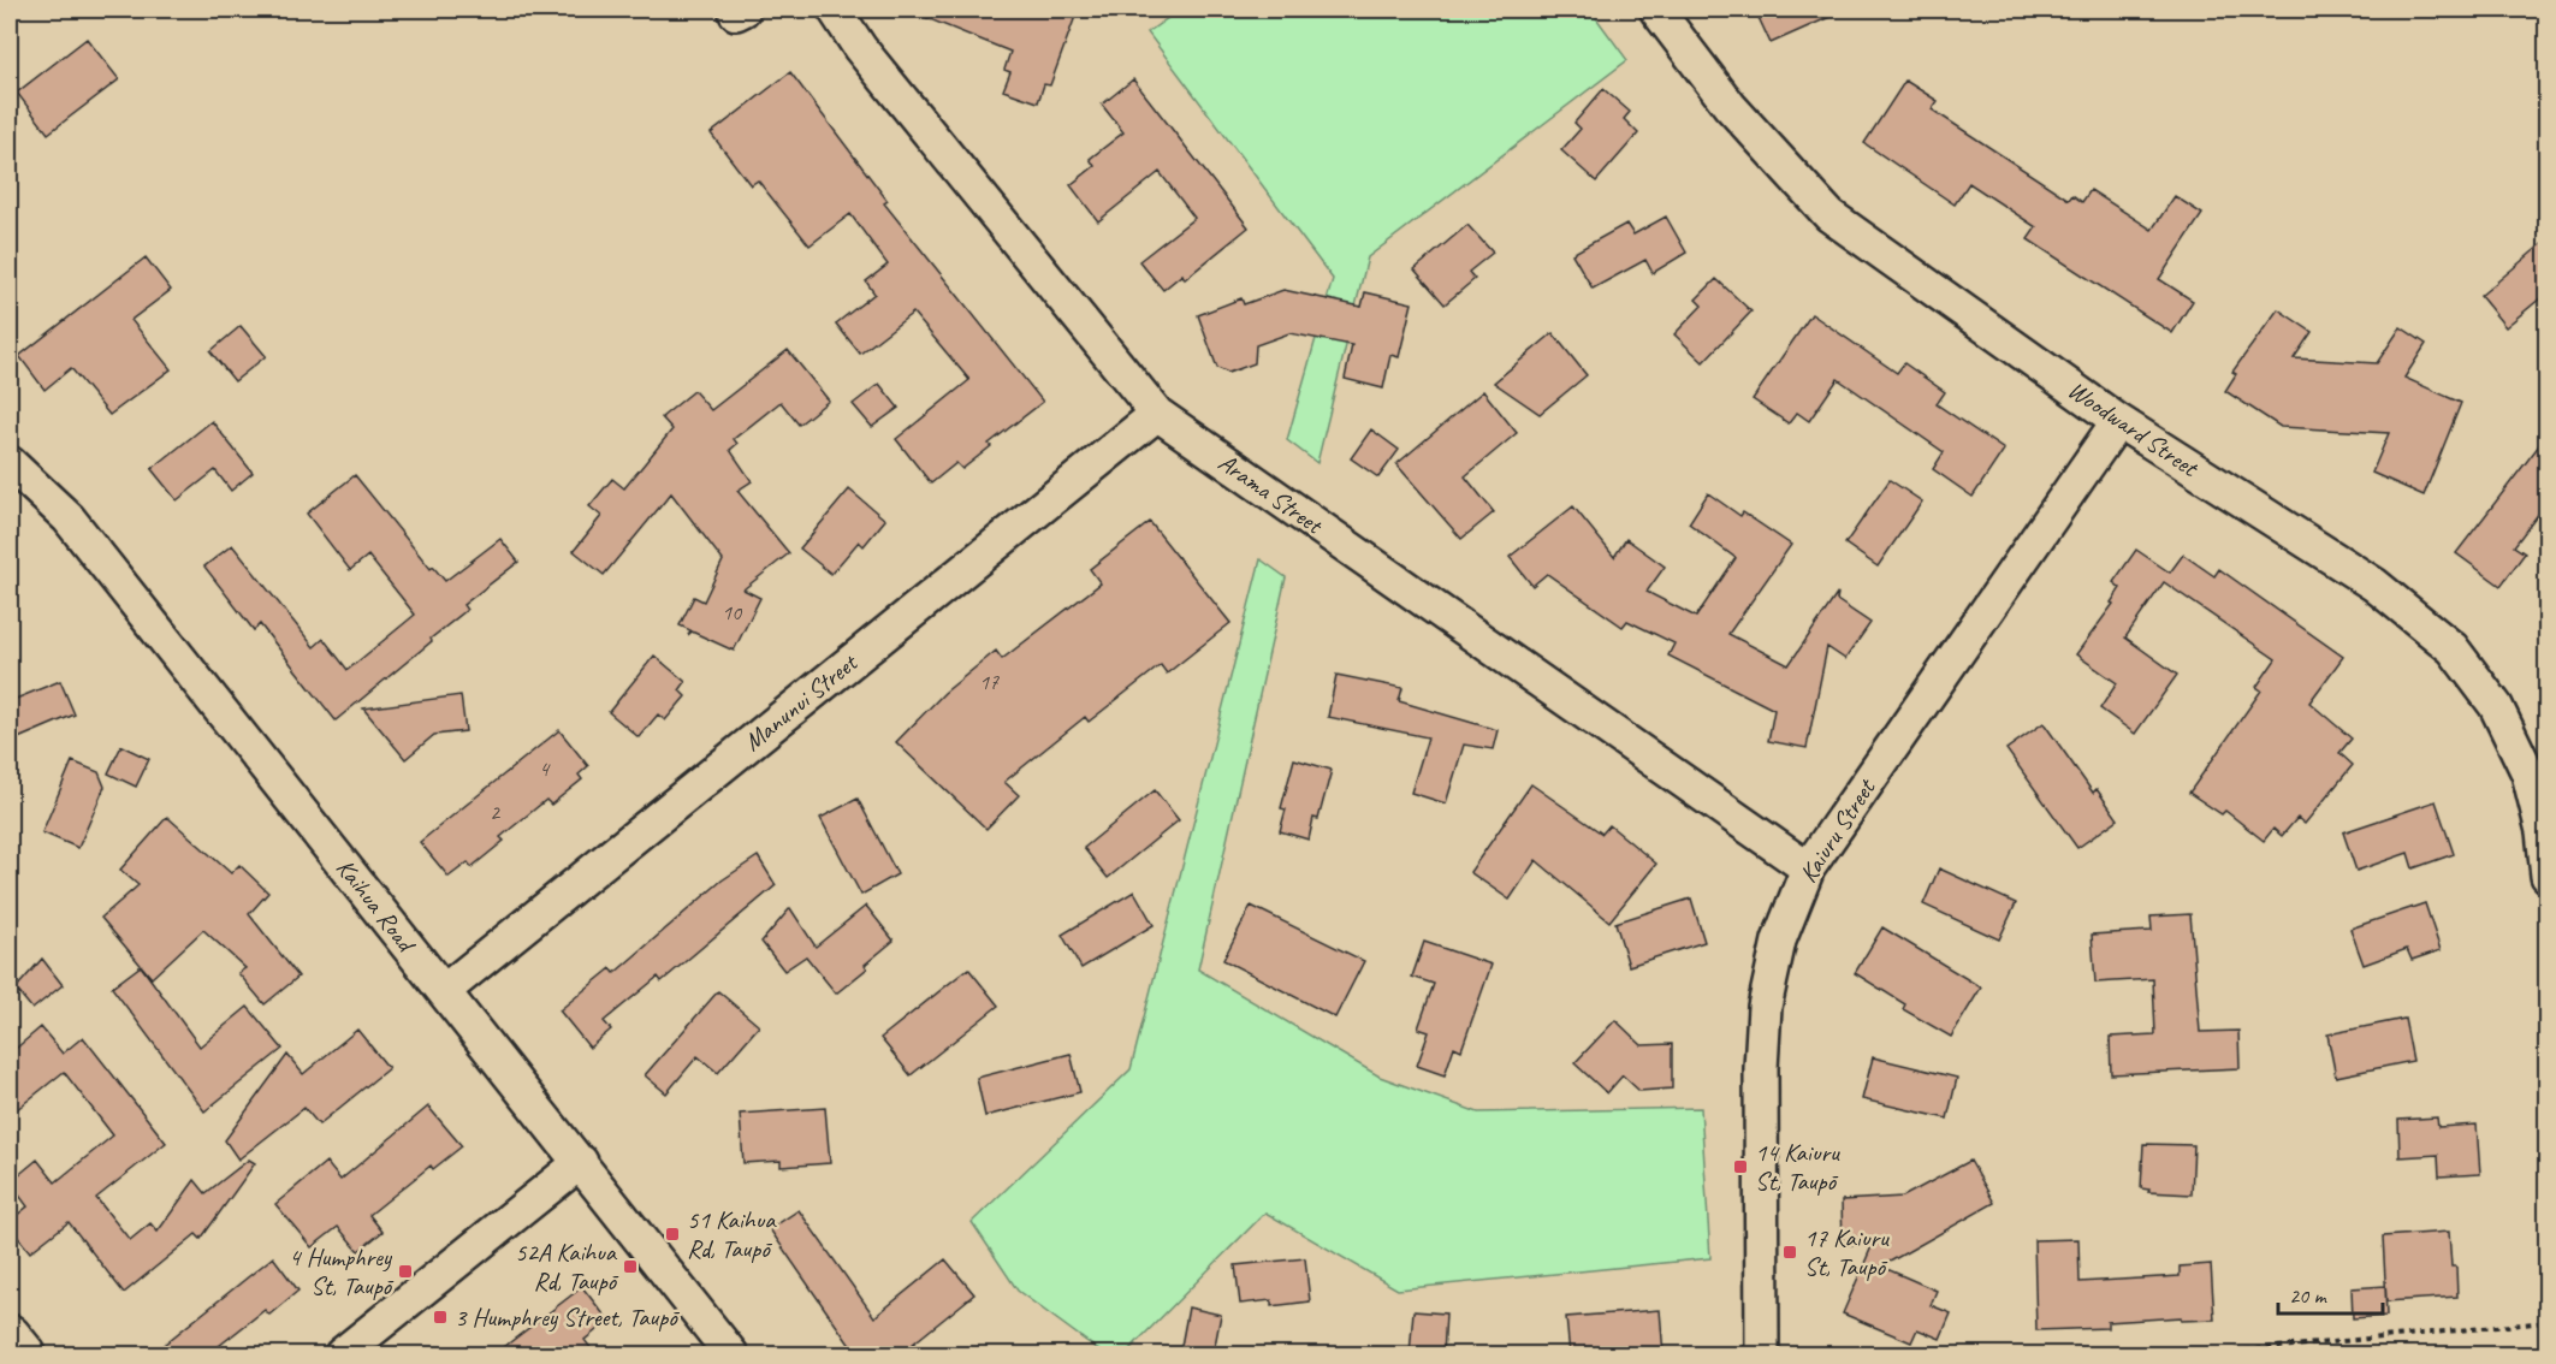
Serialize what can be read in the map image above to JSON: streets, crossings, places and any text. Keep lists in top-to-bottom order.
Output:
{
  "streets": {
    "street": [
      "Woodward Street",
      "Arama Street",
      "Manunui Street",
      "Kaiuru Street",
      "Kaihua Road"
    ]
  },
  "crossings": [
    ["Woodward Street", "Kaiuru Street"],
    ["Arama Street", "Manunui Street"],
    ["Arama Street", "Kaiuru Street"],
    ["Manunui Street", "Kaihua Road"]
  ],
  "places": {
    "transit": [
      "14 Kaiuru St, Taupō",
      "51 Kaihua Rd, Taupō",
      "17 Kaiuru St, Taupō",
      "52A Kaihua Rd, Taupō",
      "4 Humphrey St, Taupō",
      "3 Humphrey Street, Taupō"
    ]
  },
  "house_numbers": [
    "10",
    "17",
    "4",
    "2"
  ],
  "scale_bar": "20 m"
}
